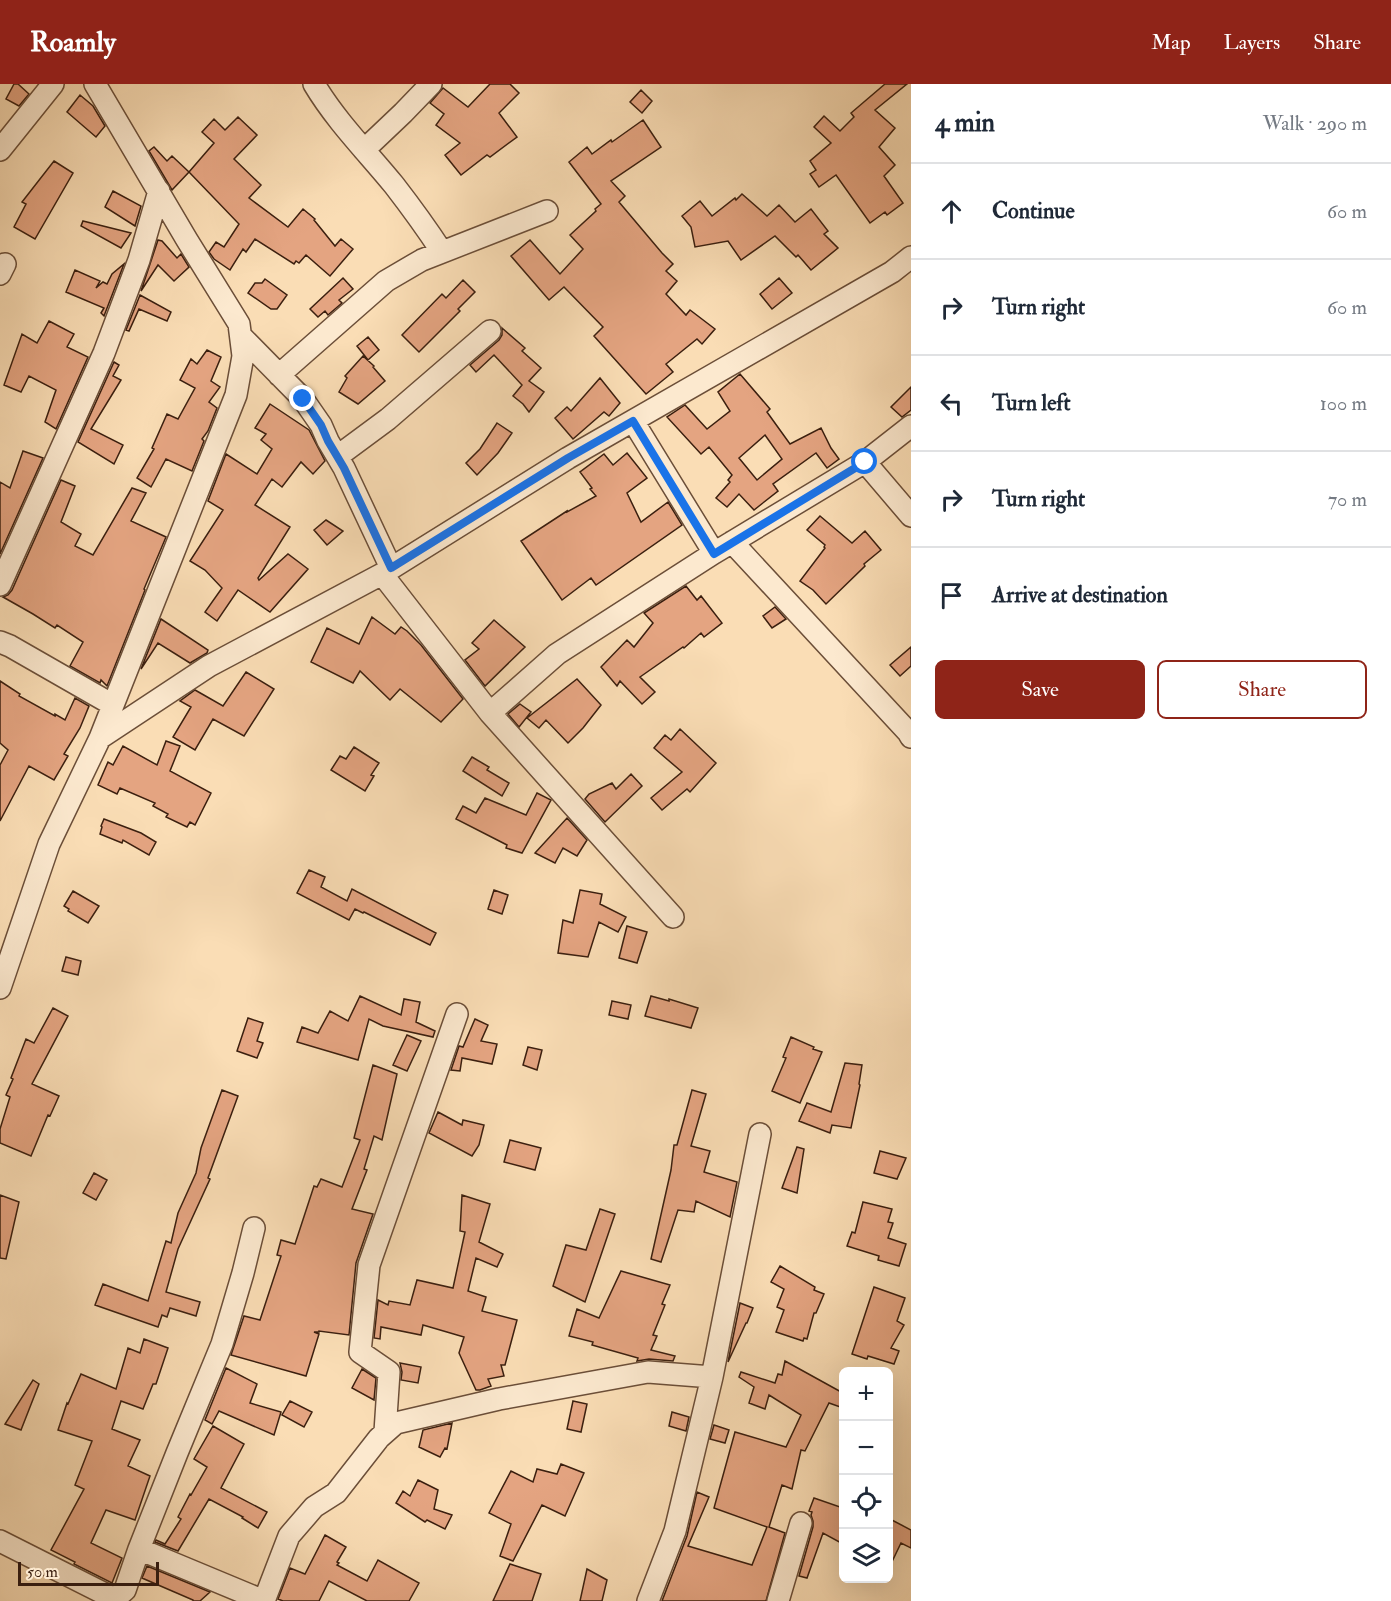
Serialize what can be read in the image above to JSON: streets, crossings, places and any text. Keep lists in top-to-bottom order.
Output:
{
  "scale_bar": "50 m",
  "page": {
    "header": "Roamly",
    "nav": ["Map", "Layers", "Share"],
    "heading": ["4 min", "Walk · 290 m"],
    "list": [
      ["Continue", "60 m"],
      ["Turn right", "60 m"],
      ["Turn left", "100 m"],
      ["Turn right", "70 m"],
      "Arrive at destination"
    ],
    "buttons": ["Save", "Share"],
    "map_buttons": ["+", "−"],
    "scale": "50 m"
  }
}
